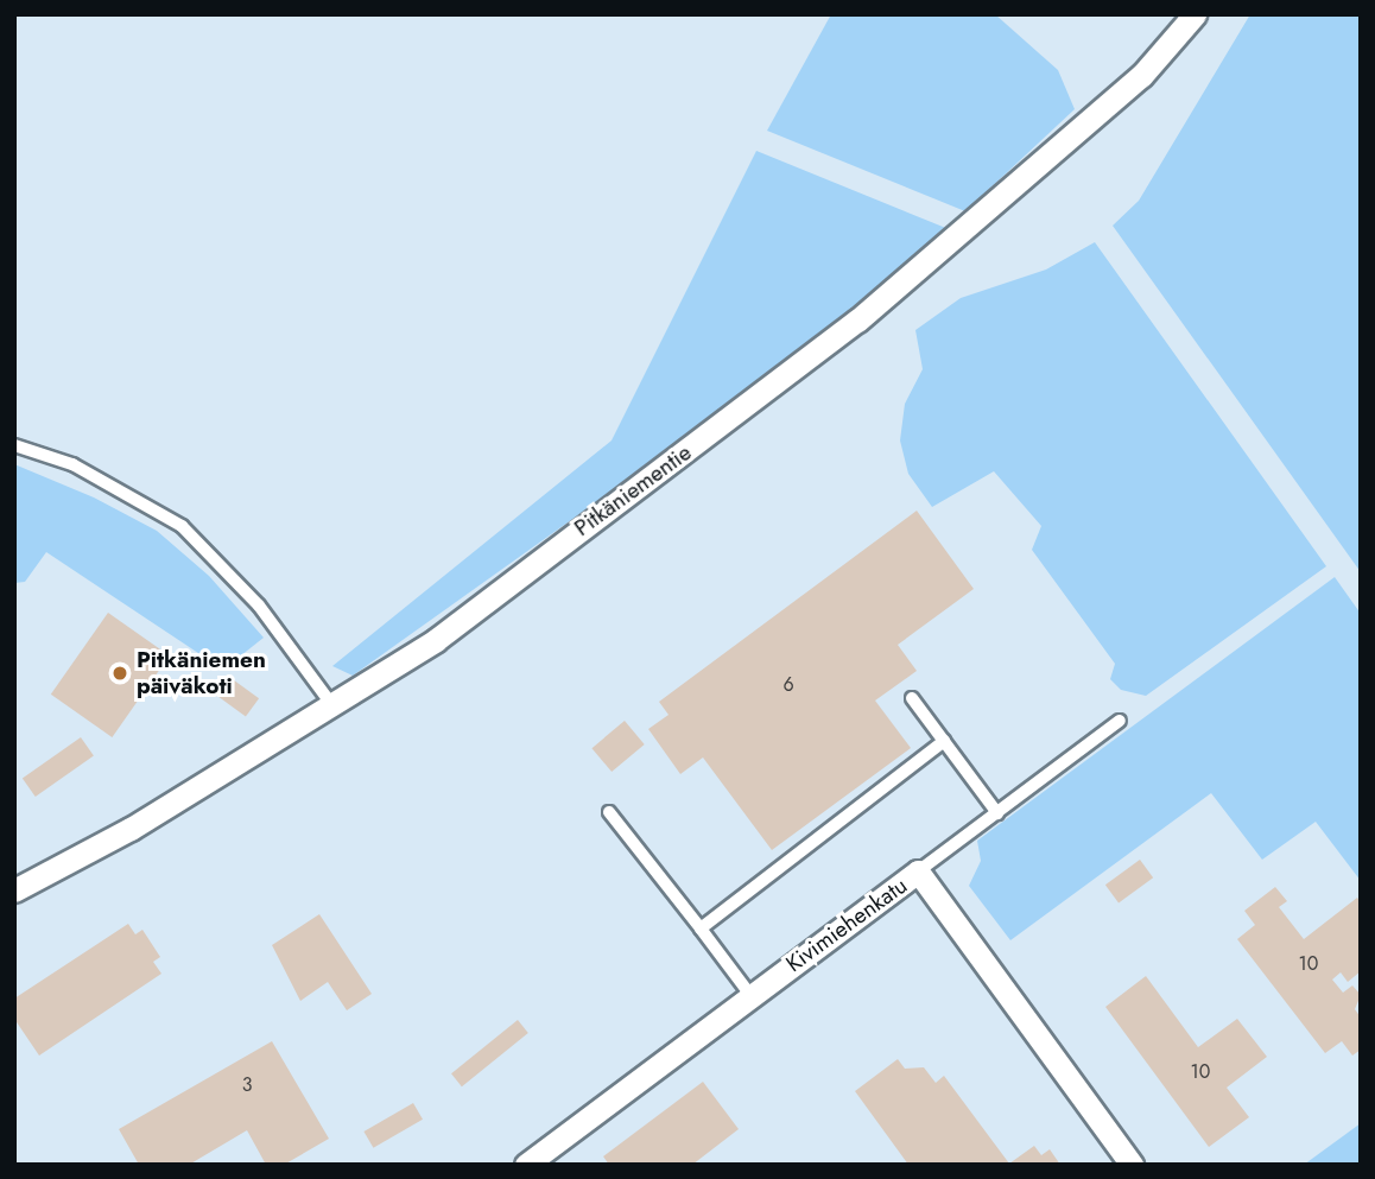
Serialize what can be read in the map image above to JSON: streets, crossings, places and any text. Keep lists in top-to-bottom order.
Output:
{
  "streets": {
    "street": ["Pitkäniementie", "Kivimiehenkatu"]
  },
  "places": ["Pitkäniemen päiväkoti"],
  "house_numbers": [
    "6",
    "10",
    "10",
    "3"
  ]
}
